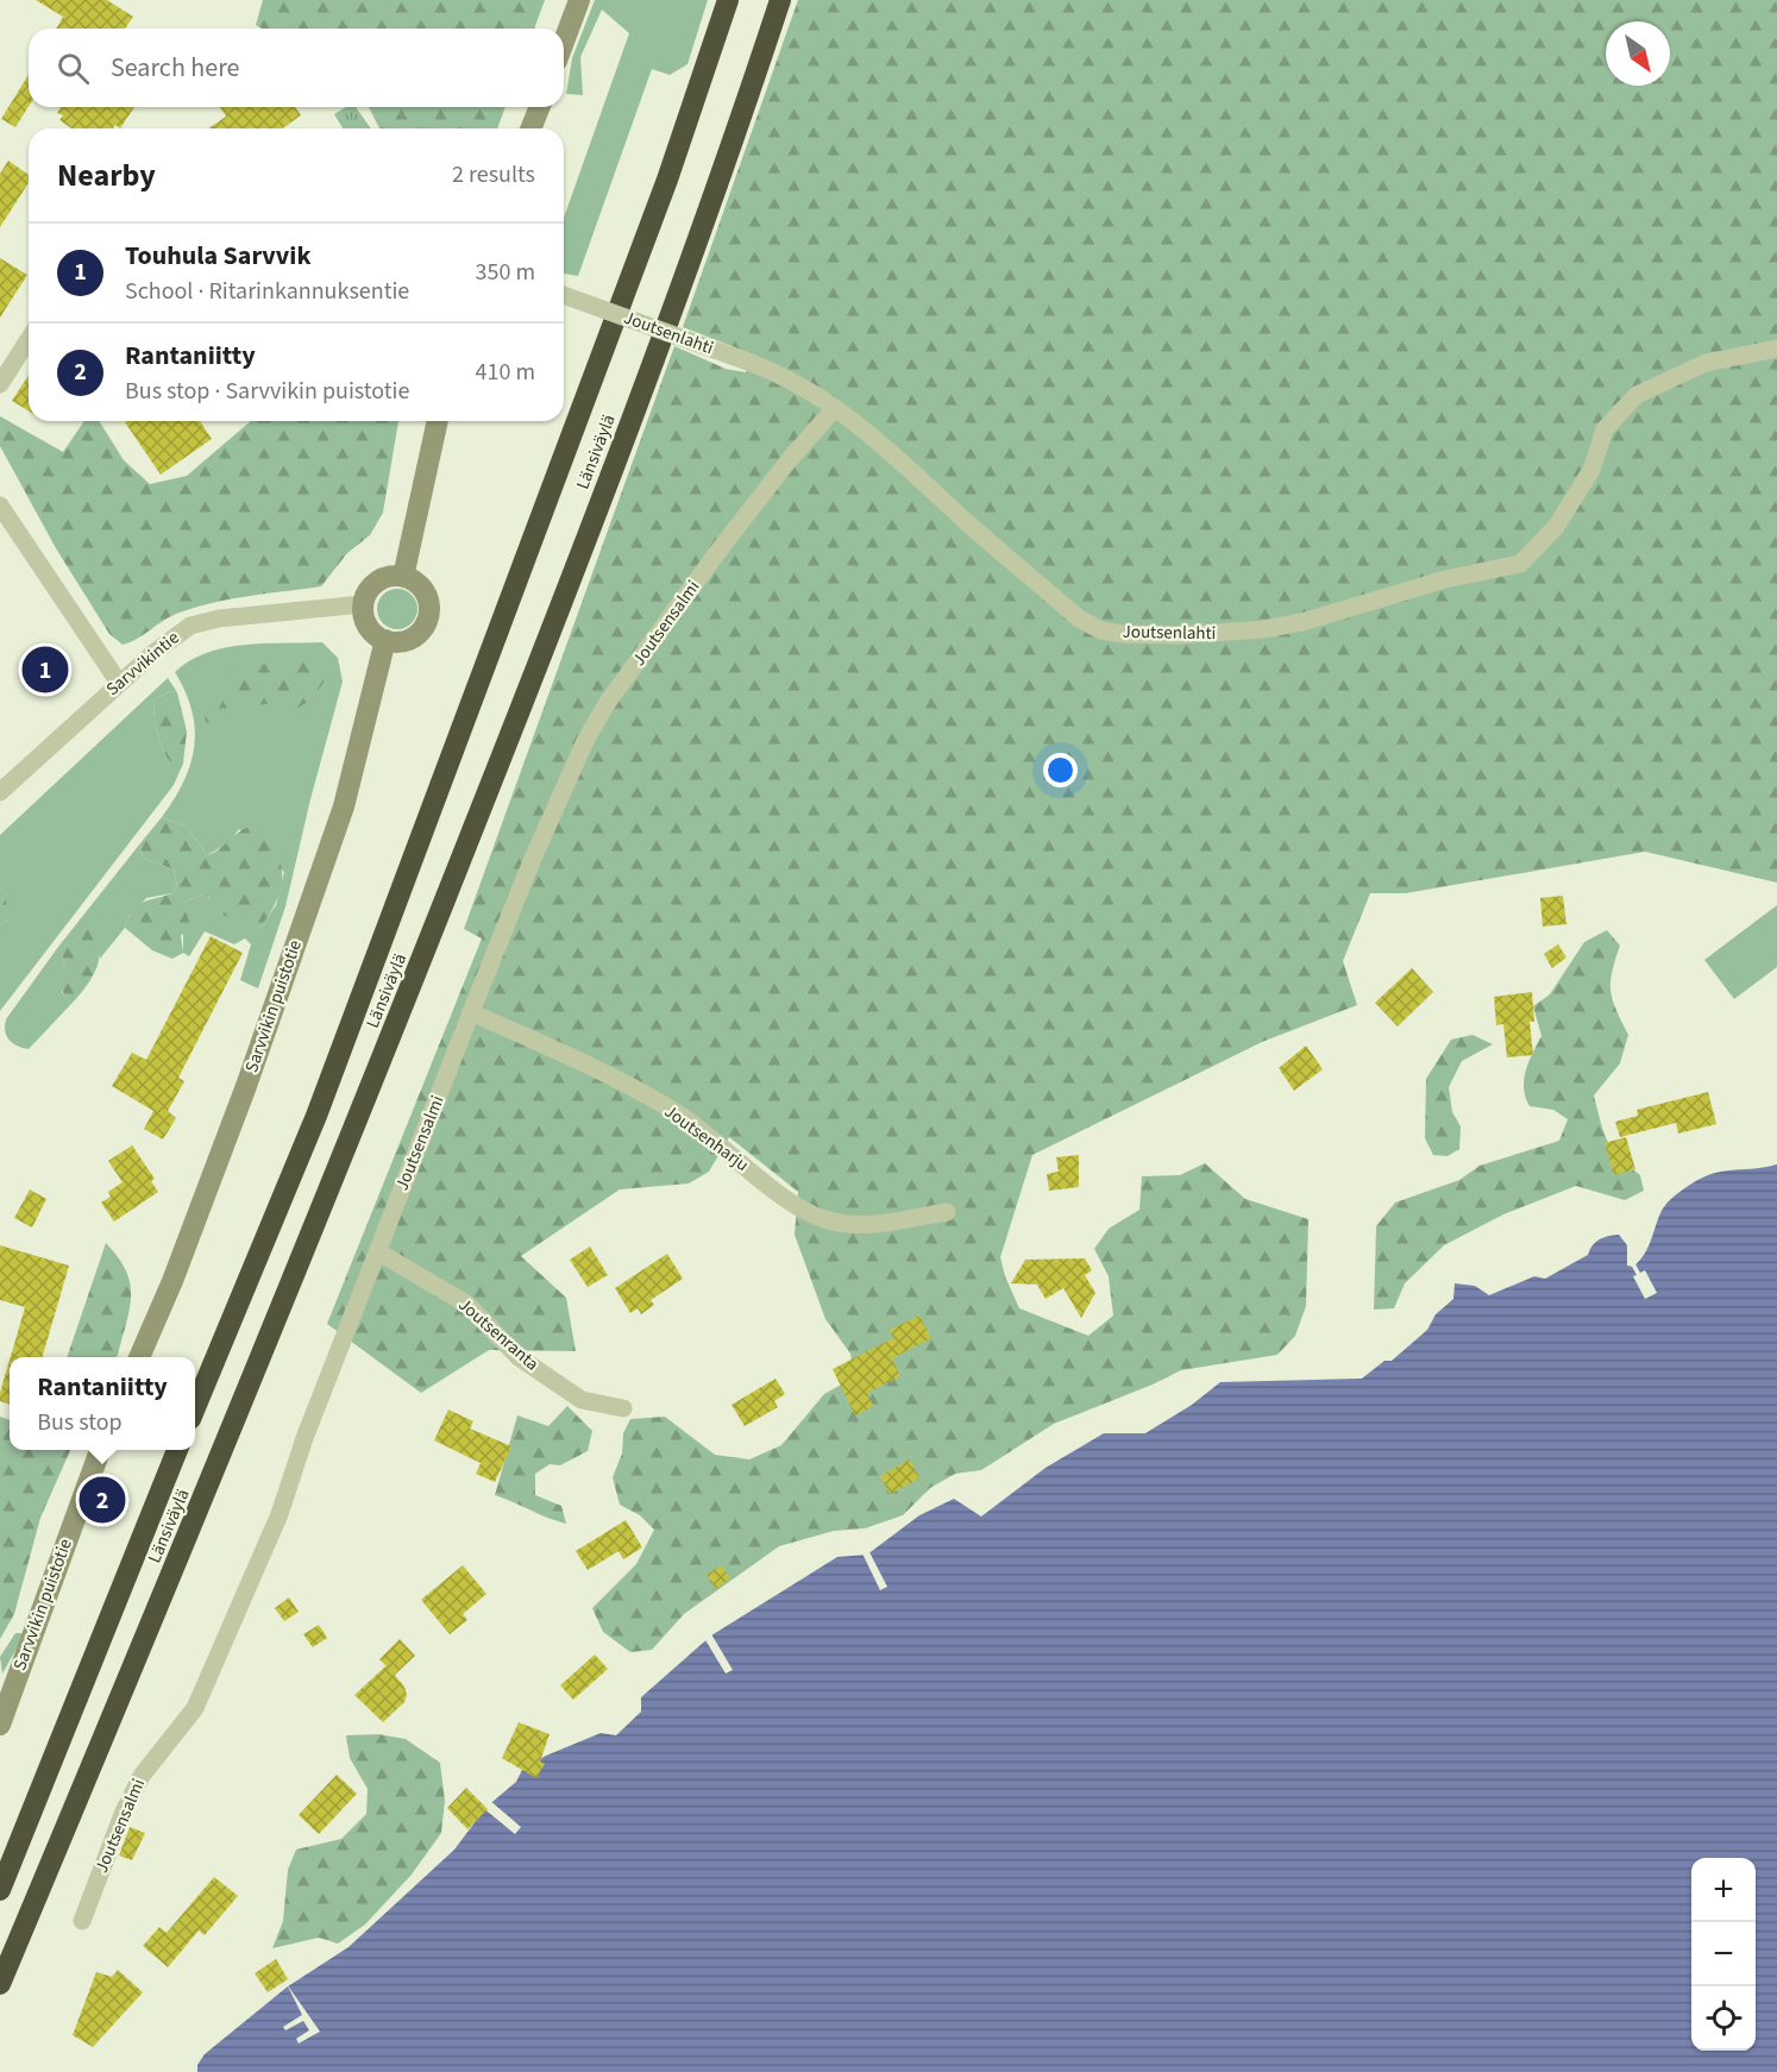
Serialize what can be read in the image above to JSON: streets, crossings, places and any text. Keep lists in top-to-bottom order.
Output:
{
  "streets": {
    "highway": ["Länsiväylä"],
    "main road": ["Sarvvikin puistotie"],
    "street": [
      "Joutsenlahti",
      "Joutsensalmi",
      "Sarvvikintie",
      "Joutsenharju",
      "Joutsenranta"
    ]
  },
  "crossings": [
    ["Joutsenlahti", "Joutsensalmi"],
    ["Joutsensalmi", "Joutsenharju"],
    ["Joutsensalmi", "Joutsenranta"],
    ["Sarvvikintie", "Sarvvikin puistotie"]
  ],
  "north": "bottom right",
  "page": {
    "search": "Search here",
    "heading": ["Nearby", "2 results"],
    "list": [
      {
        "mark": "1",
        "name": "Touhula Sarvvik",
        "note": "School · Ritarinkannuksentie",
        "value": "350 m"
      },
      {
        "mark": "2",
        "name": "Rantaniitty",
        "note": "Bus stop · Sarvvikin puistotie",
        "value": "410 m"
      }
    ],
    "pins": ["1", "2"],
    "popup": ["Rantaniitty", "Bus stop"],
    "map_buttons": ["+", "−"]
  }
}
